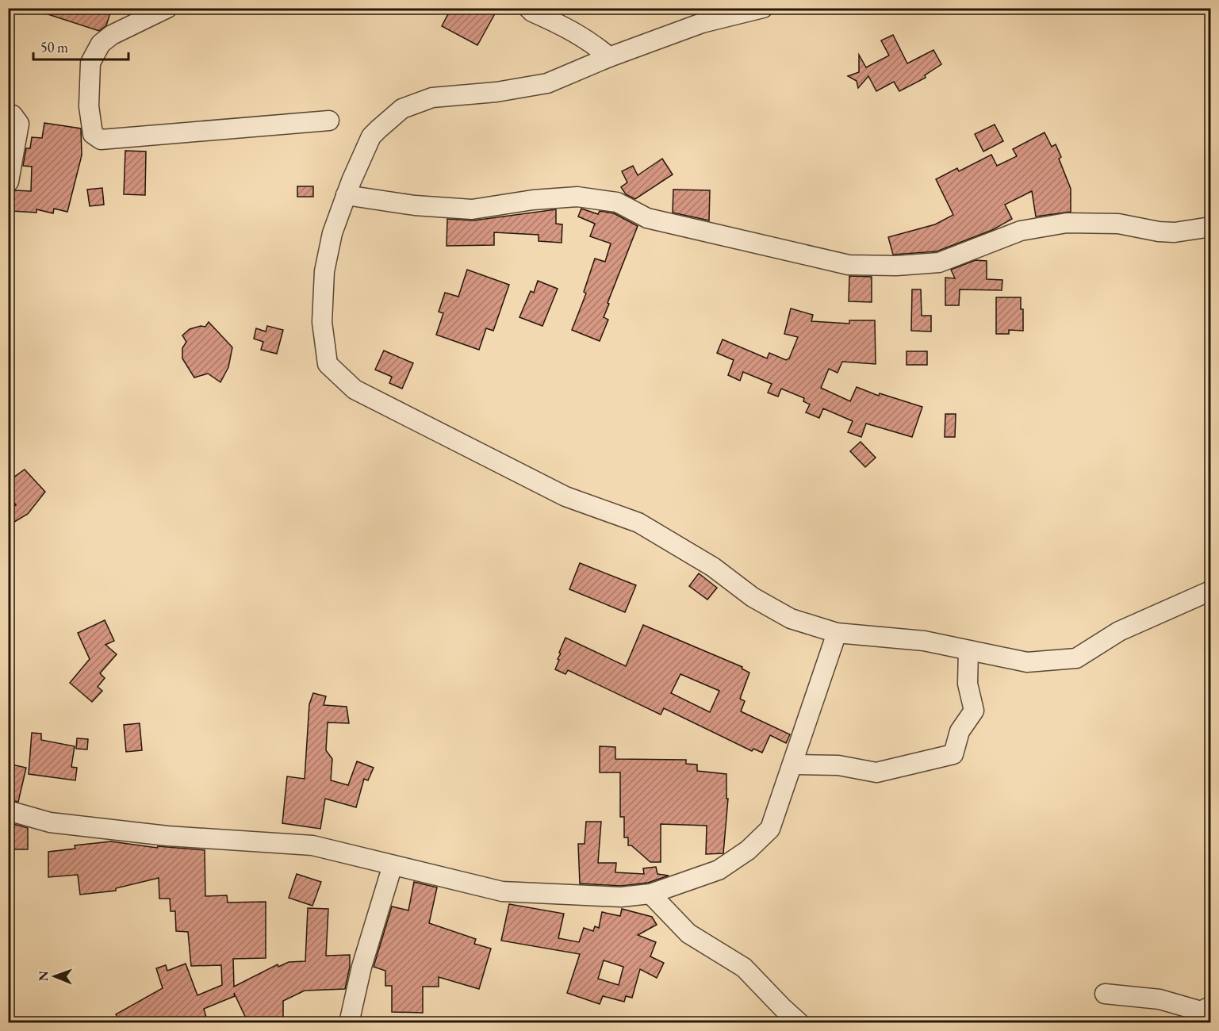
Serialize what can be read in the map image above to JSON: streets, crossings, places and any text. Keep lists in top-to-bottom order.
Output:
{
  "scale_bar": "50 m",
  "north": "left"
}
